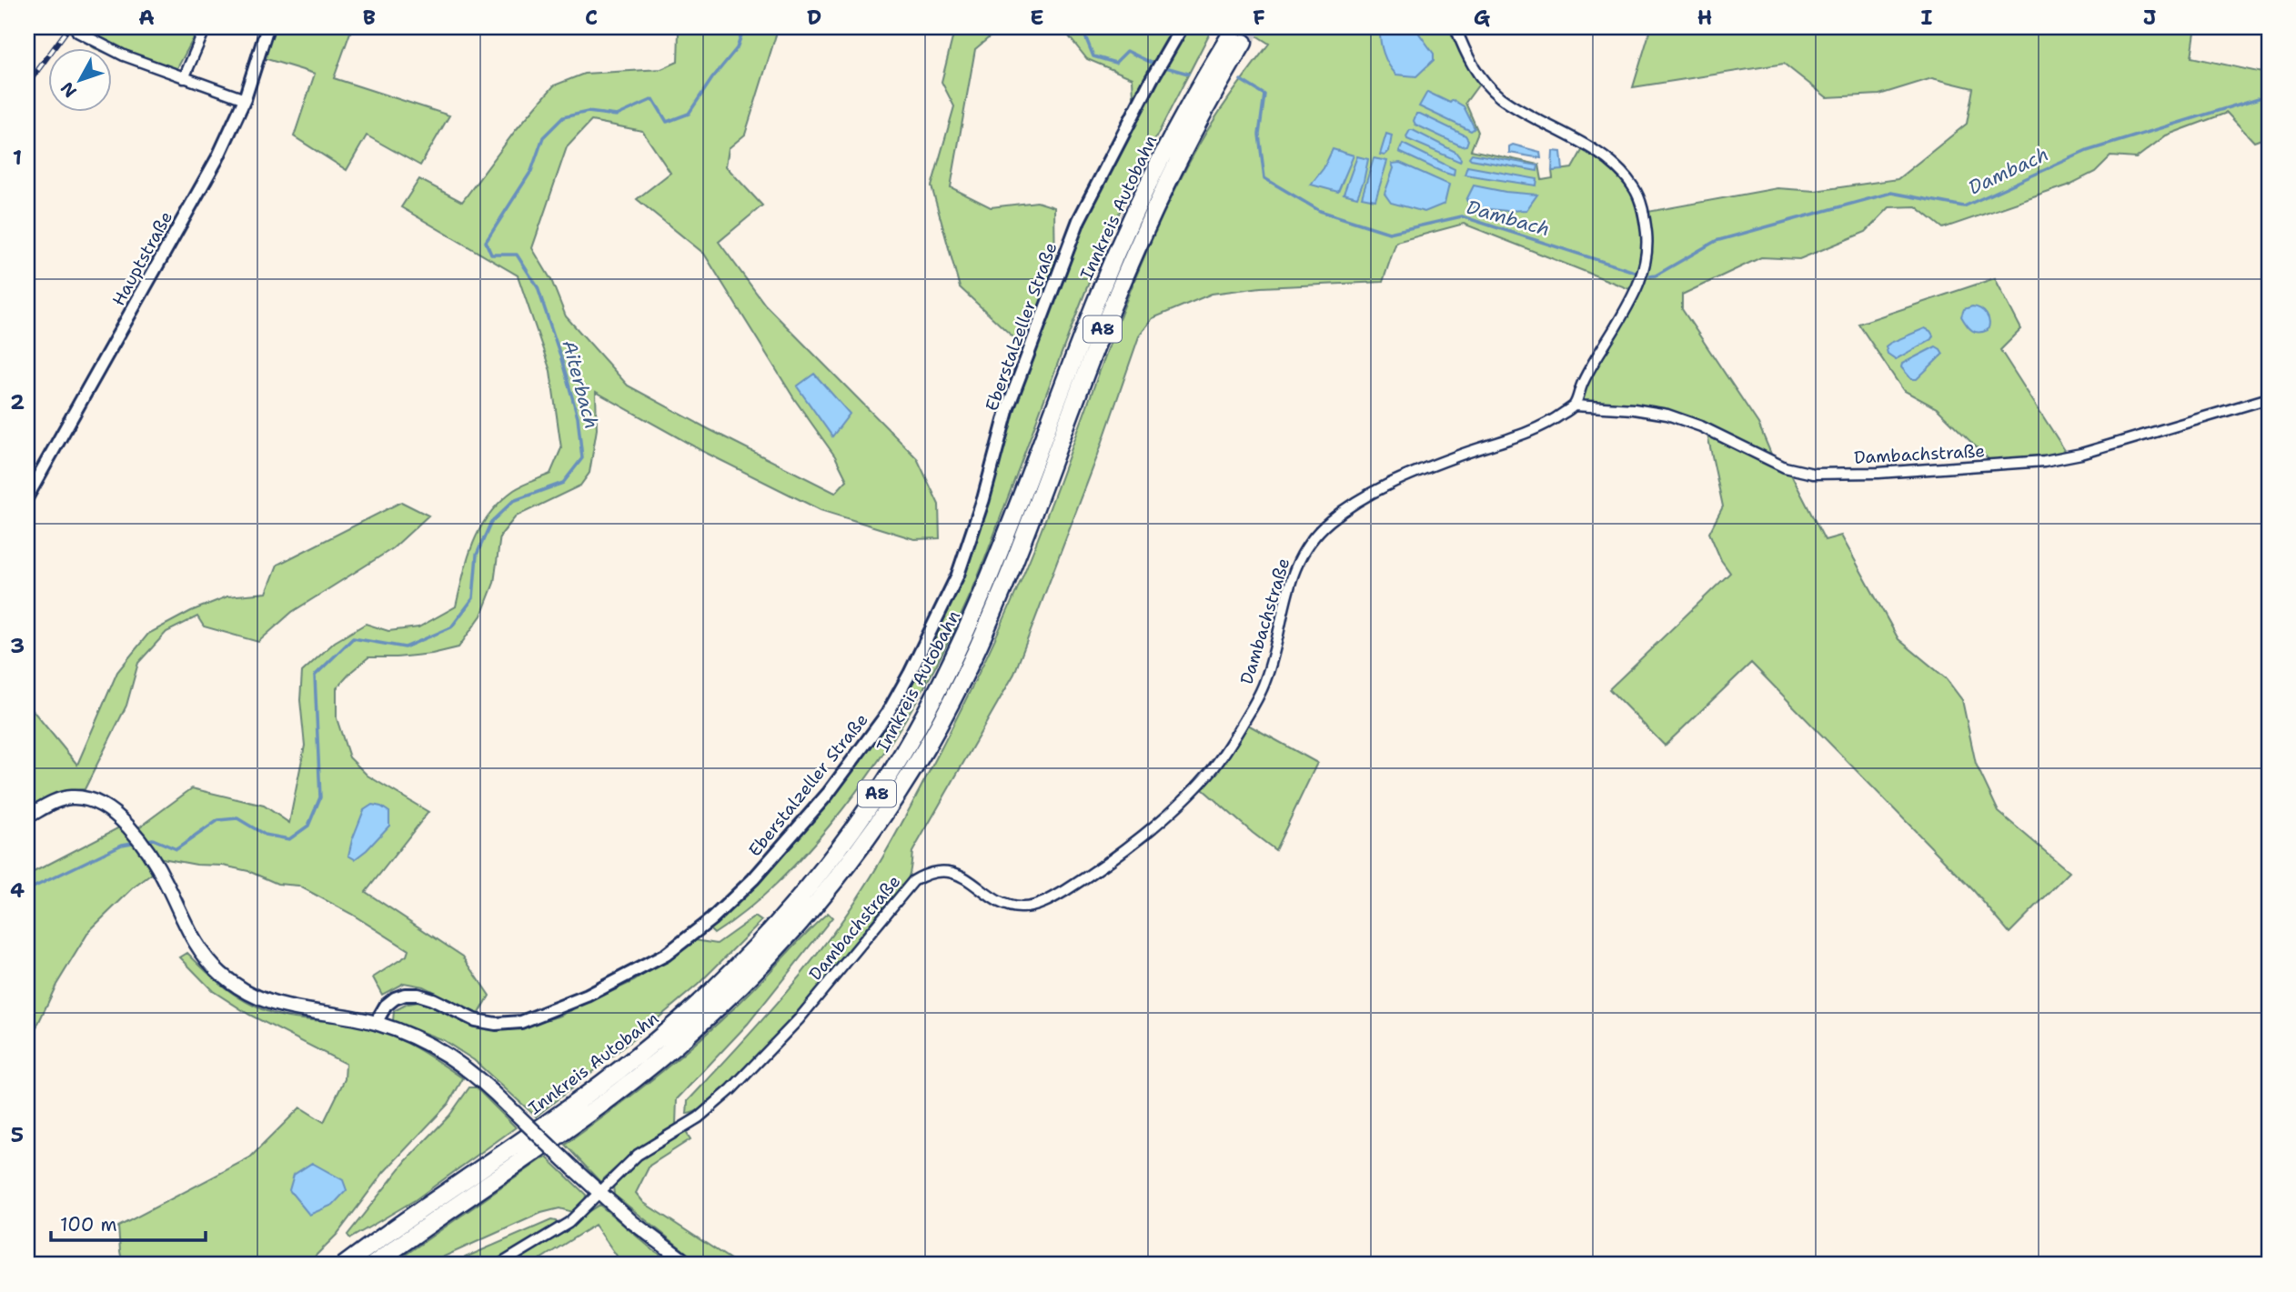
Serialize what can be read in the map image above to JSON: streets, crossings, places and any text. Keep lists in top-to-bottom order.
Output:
{
  "streets": {
    "highway": ["Innkreis Autobahn", "A8"],
    "street": ["Hauptstraße", "Eberstalzeller Straße", "Dambachstraße"]
  },
  "water": ["Dambach", "Aiterbach"],
  "scale_bar": "100 m",
  "north": "bottom left",
  "grid": {
    "columns": [
      "A",
      "B",
      "C",
      "D",
      "E",
      "F",
      "G",
      "H",
      "I",
      "J"
    ],
    "rows": [
      "1",
      "2",
      "3",
      "4",
      "5"
    ]
  }
}
